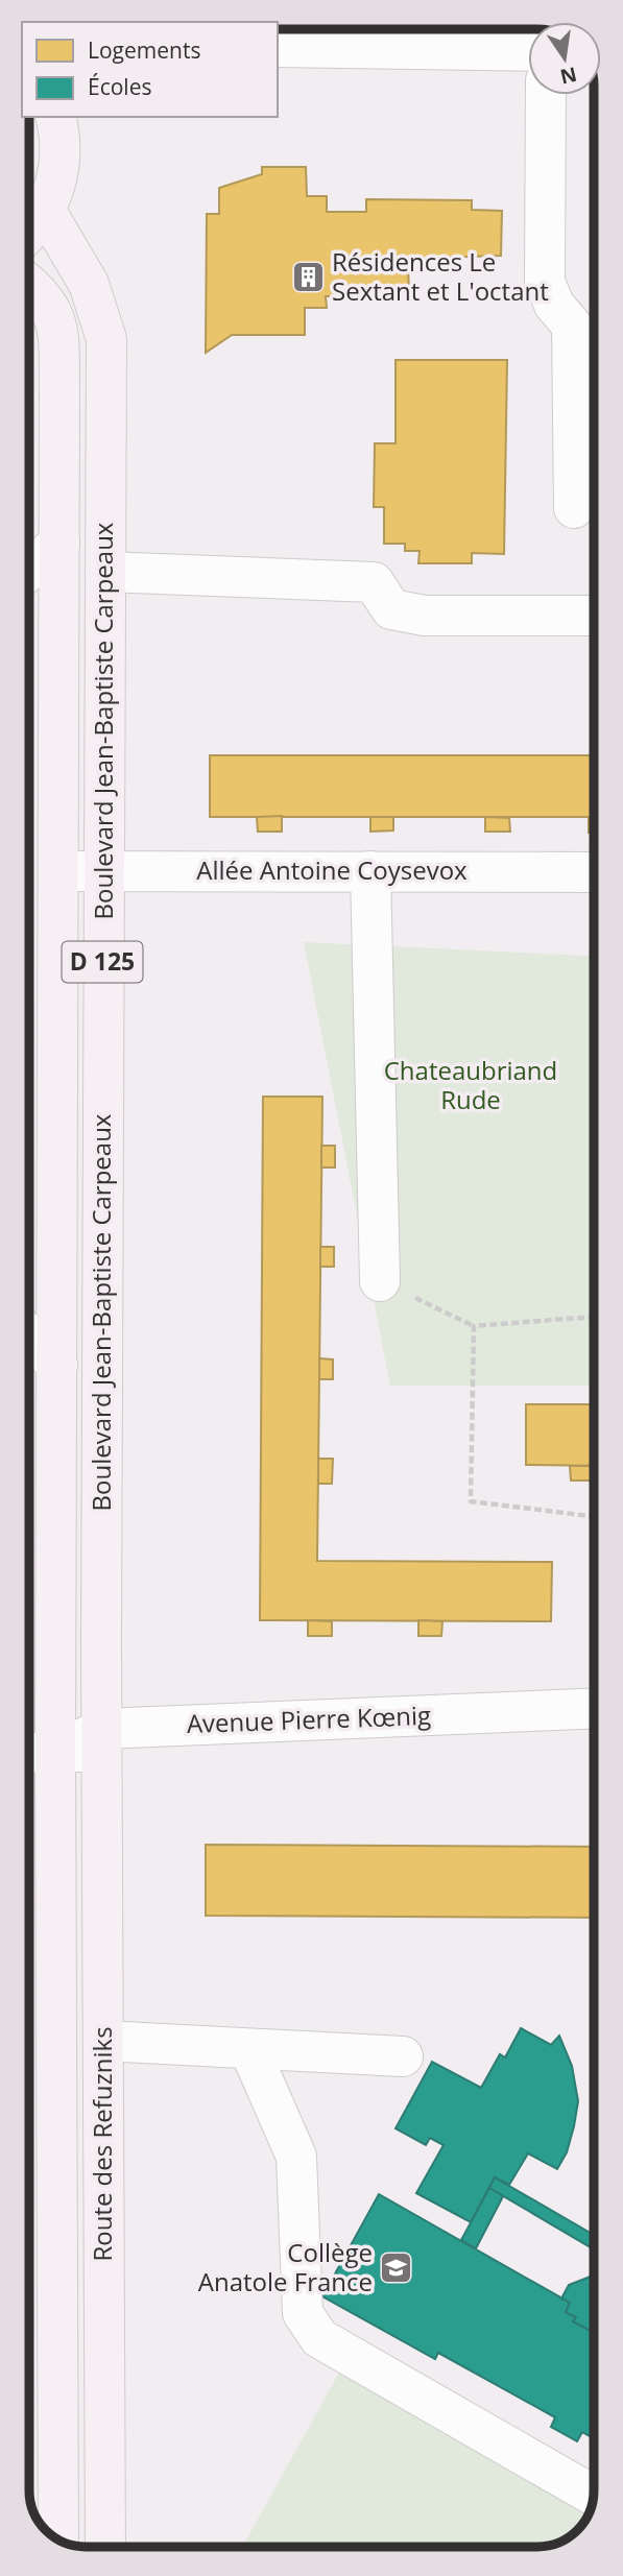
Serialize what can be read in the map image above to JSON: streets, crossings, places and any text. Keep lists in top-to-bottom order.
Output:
{
  "streets": {
    "main road": ["Boulevard Jean-Baptiste Carpeaux", "D 125", "Route des Refuzniks"],
    "street": ["Allée Antoine Coysevox", "Avenue Pierre Kœnig"]
  },
  "crossings": [
    ["Boulevard Jean-Baptiste Carpeaux", "Allée Antoine Coysevox"],
    ["Boulevard Jean-Baptiste Carpeaux", "Avenue Pierre Kœnig"],
    ["Boulevard Jean-Baptiste Carpeaux", "Route des Refuzniks"],
    ["Avenue Pierre Kœnig", "Route des Refuzniks"]
  ],
  "parks": ["Chateaubriand Rude"],
  "places": {
    "building": ["Résidences Le Sextant et L'octant"],
    "school or university": ["Collège Anatole France"]
  },
  "legend": ["Logements", "Écoles"],
  "north": "bottom"
}
